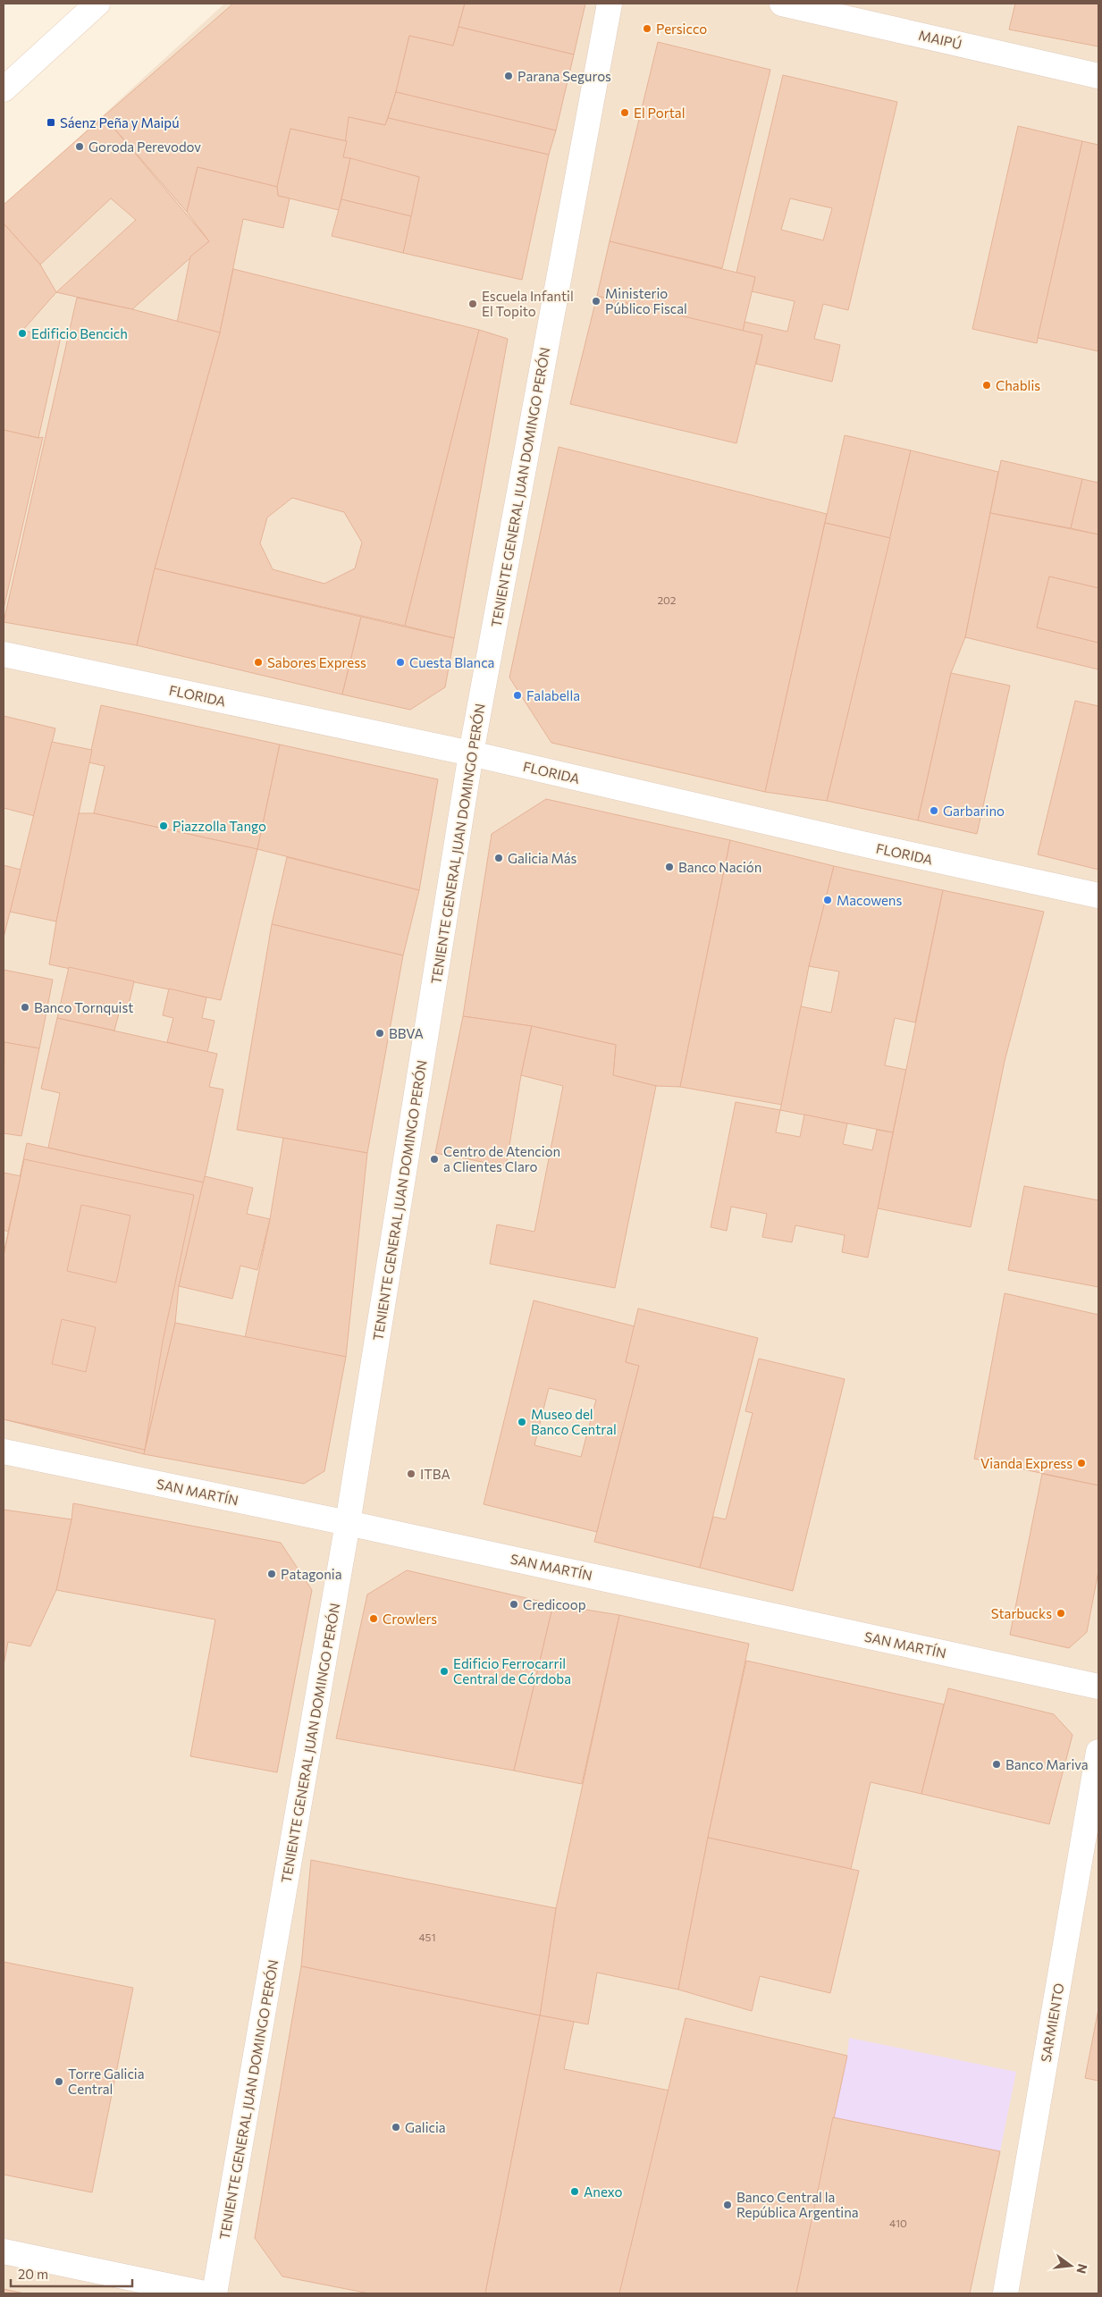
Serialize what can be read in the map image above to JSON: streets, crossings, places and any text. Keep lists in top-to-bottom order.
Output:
{
  "streets": {
    "street": [
      "MAIPÚ",
      "TENIENTE GENERAL JUAN DOMINGO PERÓN",
      "FLORIDA",
      "SAN MARTÍN",
      "SARMIENTO"
    ]
  },
  "crossings": [
    ["TENIENTE GENERAL JUAN DOMINGO PERÓN", "FLORIDA"],
    ["TENIENTE GENERAL JUAN DOMINGO PERÓN", "SAN MARTÍN"]
  ],
  "places": {
    "other": [
      "Persicco",
      "Parana Seguros",
      "El Portal",
      "Goroda Perevodov",
      "Ministerio Público Fiscal",
      "Escuela Infantil El Topito",
      "Edificio Bencich",
      "Chablis",
      "Sabores Express",
      "Cuesta Blanca",
      "Falabella",
      "Garbarino",
      "Piazzolla Tango",
      "Galicia Más",
      "Banco Nación",
      "Macowens",
      "Banco Tornquist",
      "BBVA",
      "Centro de Atencion a Clientes Claro",
      "Museo del Banco Central",
      "Vianda Express",
      "ITBA",
      "Patagonia",
      "Credicoop",
      "Starbucks",
      "Crowlers",
      "Edificio Ferrocarril Central de Córdoba",
      "Banco Mariva",
      "Torre Galicia Central",
      "Galicia",
      "Anexo",
      "Banco Central la República Argentina"
    ],
    "transit": ["Sáenz Peña y Maipú"]
  },
  "house_numbers": ["202", "451", "410"],
  "scale_bar": "20 m",
  "north": "right"
}
